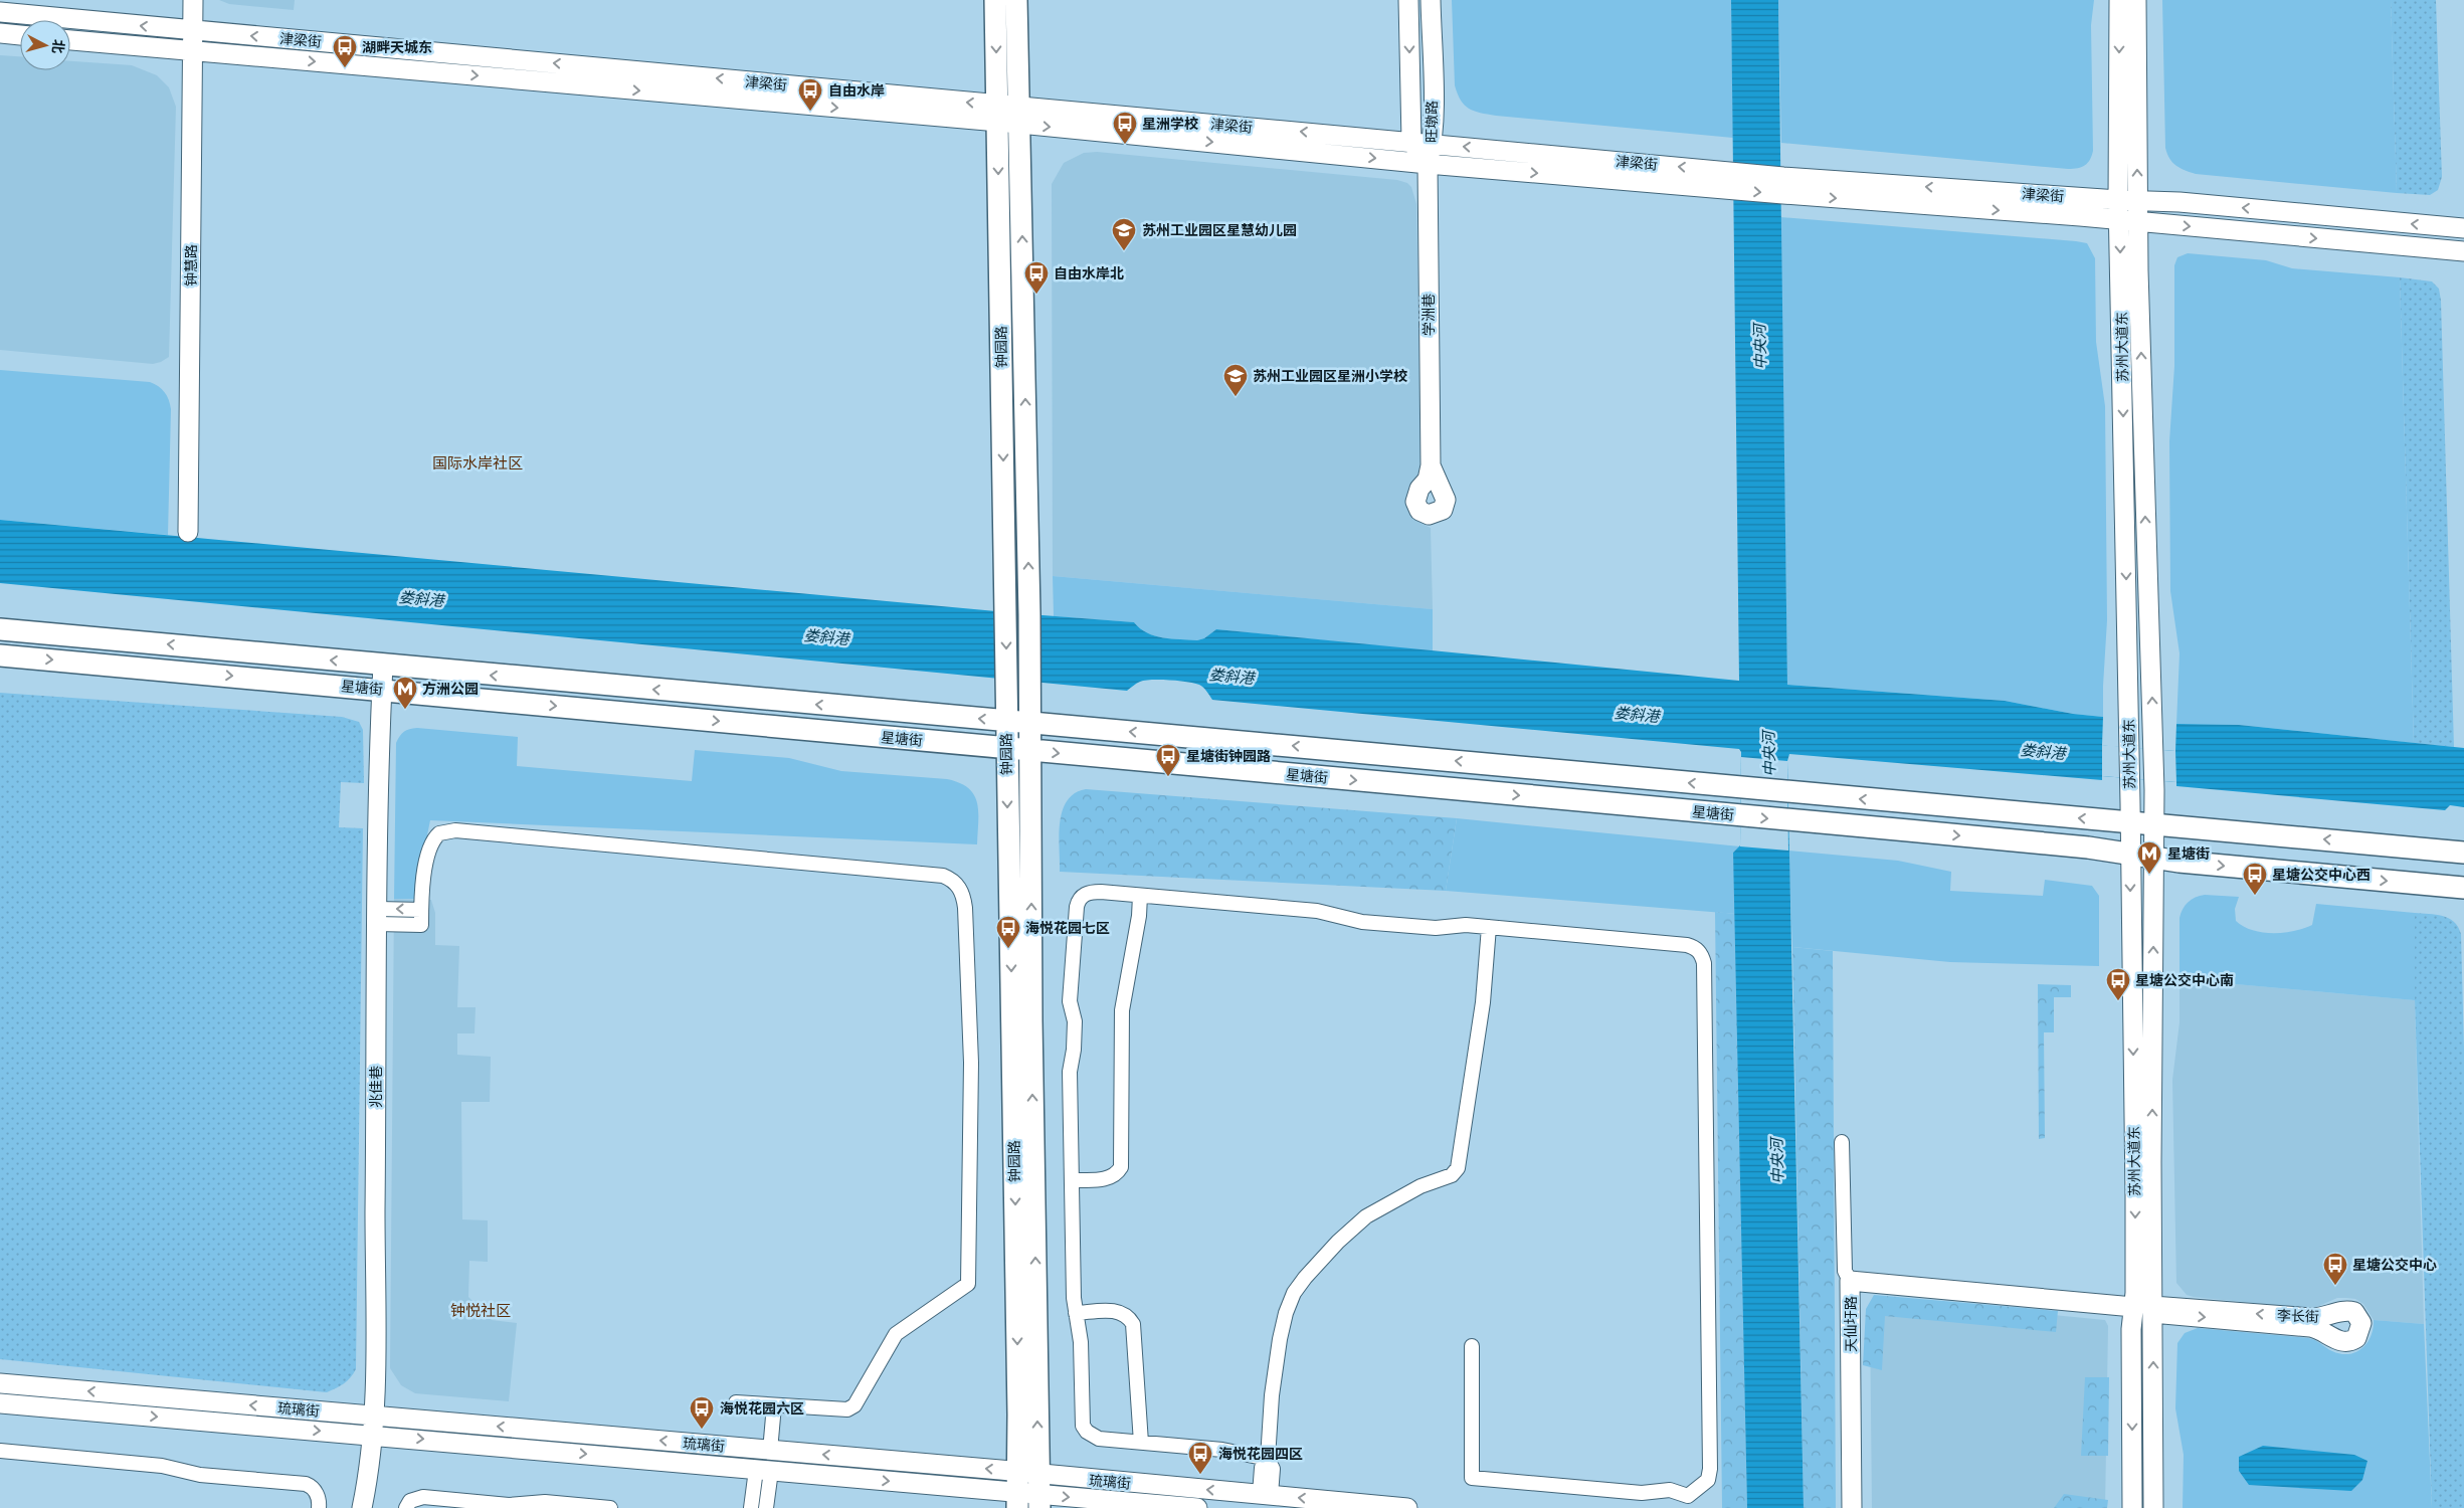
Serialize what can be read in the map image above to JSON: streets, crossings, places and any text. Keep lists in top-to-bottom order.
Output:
{
  "streets": {
    "main road": [
      "津梁街",
      "旺墩路",
      "钟慧路",
      "学洲巷",
      "钟园路",
      "苏州大道东",
      "星塘街",
      "兆佳巷",
      "李长街",
      "天仙圩路",
      "琉璃街"
    ]
  },
  "crossings": [
    ["津梁街", "旺墩路"],
    ["津梁街", "钟慧路"],
    ["津梁街", "学洲巷"],
    ["津梁街", "钟园路"],
    ["津梁街", "苏州大道东"],
    ["旺墩路", "学洲巷"],
    ["钟园路", "星塘街"],
    ["钟园路", "琉璃街"],
    ["苏州大道东", "星塘街"],
    ["苏州大道东", "李长街"],
    ["星塘街", "兆佳巷"],
    ["兆佳巷", "琉璃街"]
  ],
  "districts": ["国际水岸社区", "钟悦社区"],
  "water": ["中央河", "娄斜港"],
  "places": {
    "bus stop": [
      "湖畔天城东",
      "自由水岸",
      "星洲学校",
      "自由水岸北",
      "星塘街钟园路",
      "星塘公交中心西",
      "海悦花园七区",
      "星塘公交中心南",
      "星塘公交中心",
      "海悦花园六区",
      "海悦花园四区"
    ],
    "school or university": ["苏州工业园区星慧幼儿园", "苏州工业园区星洲小学校"],
    "metro station": ["方洲公园", "星塘街"]
  },
  "north": "right"
}
